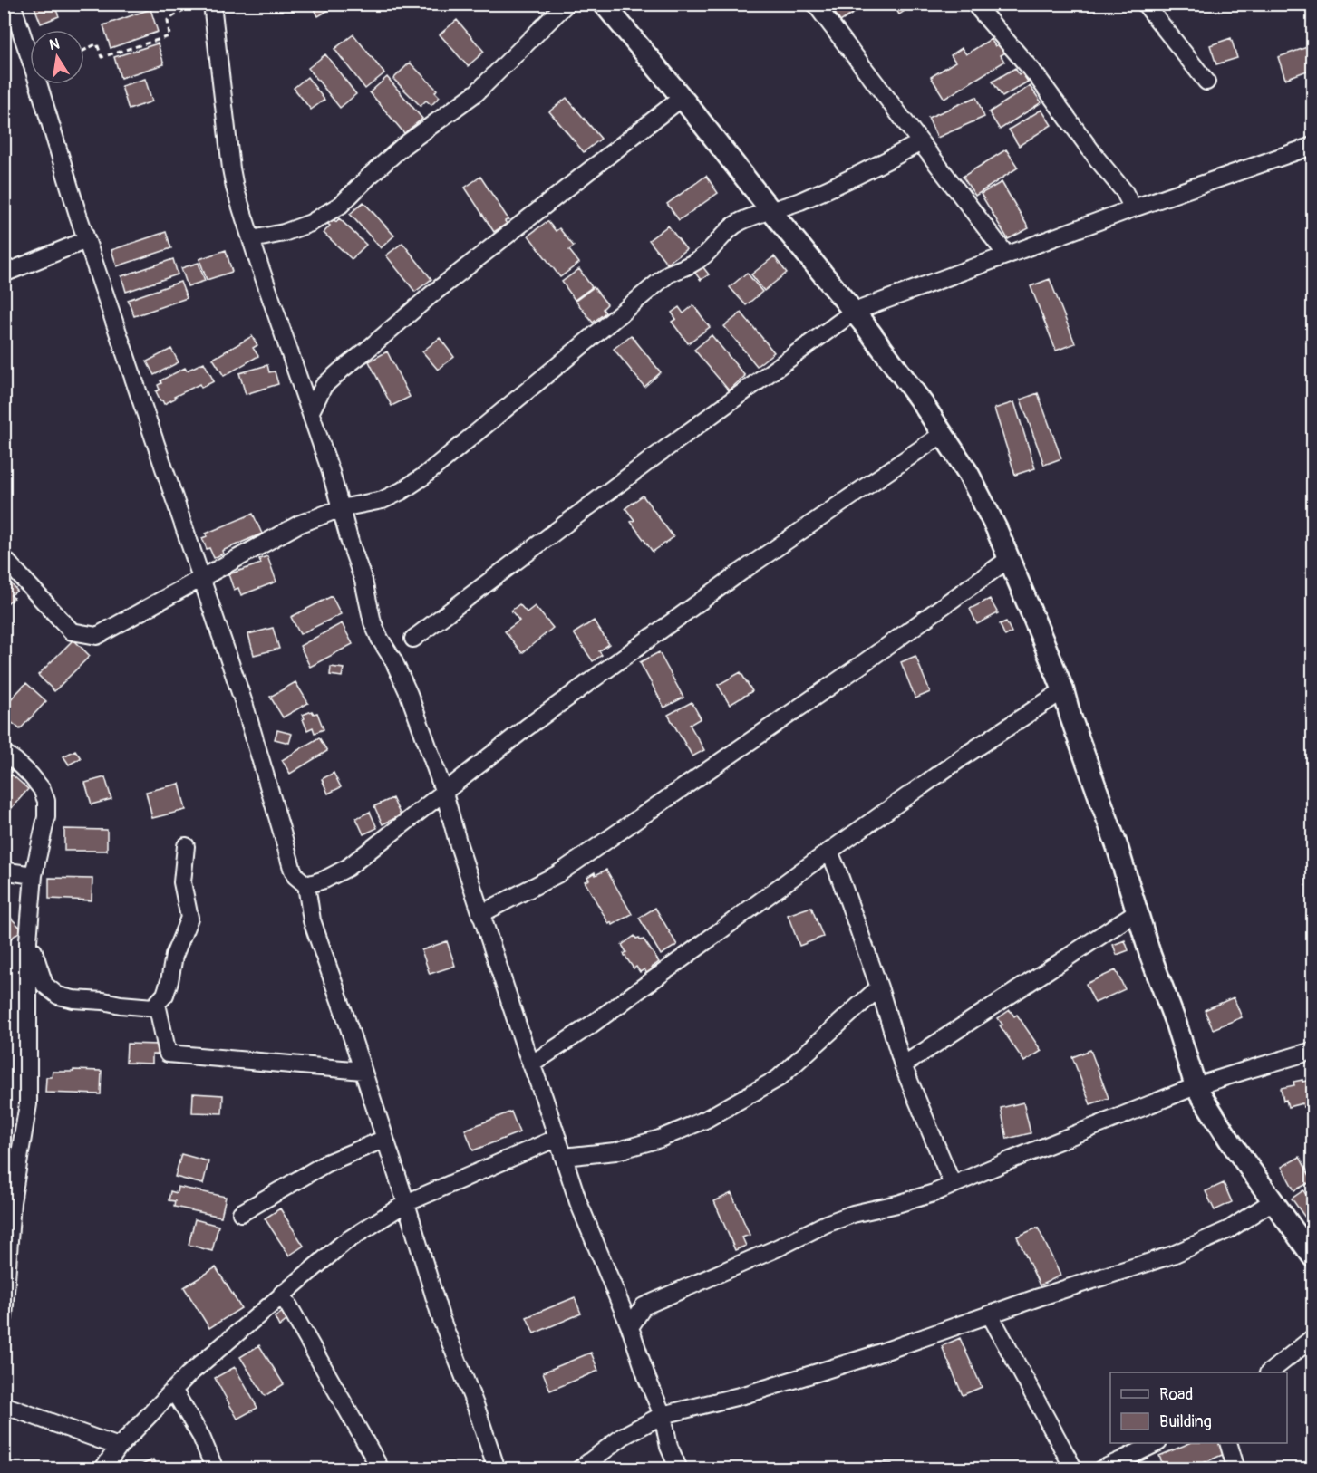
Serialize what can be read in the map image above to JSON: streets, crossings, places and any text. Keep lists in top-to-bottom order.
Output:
{
  "legend": ["Road", "Building"],
  "north": "top"
}
